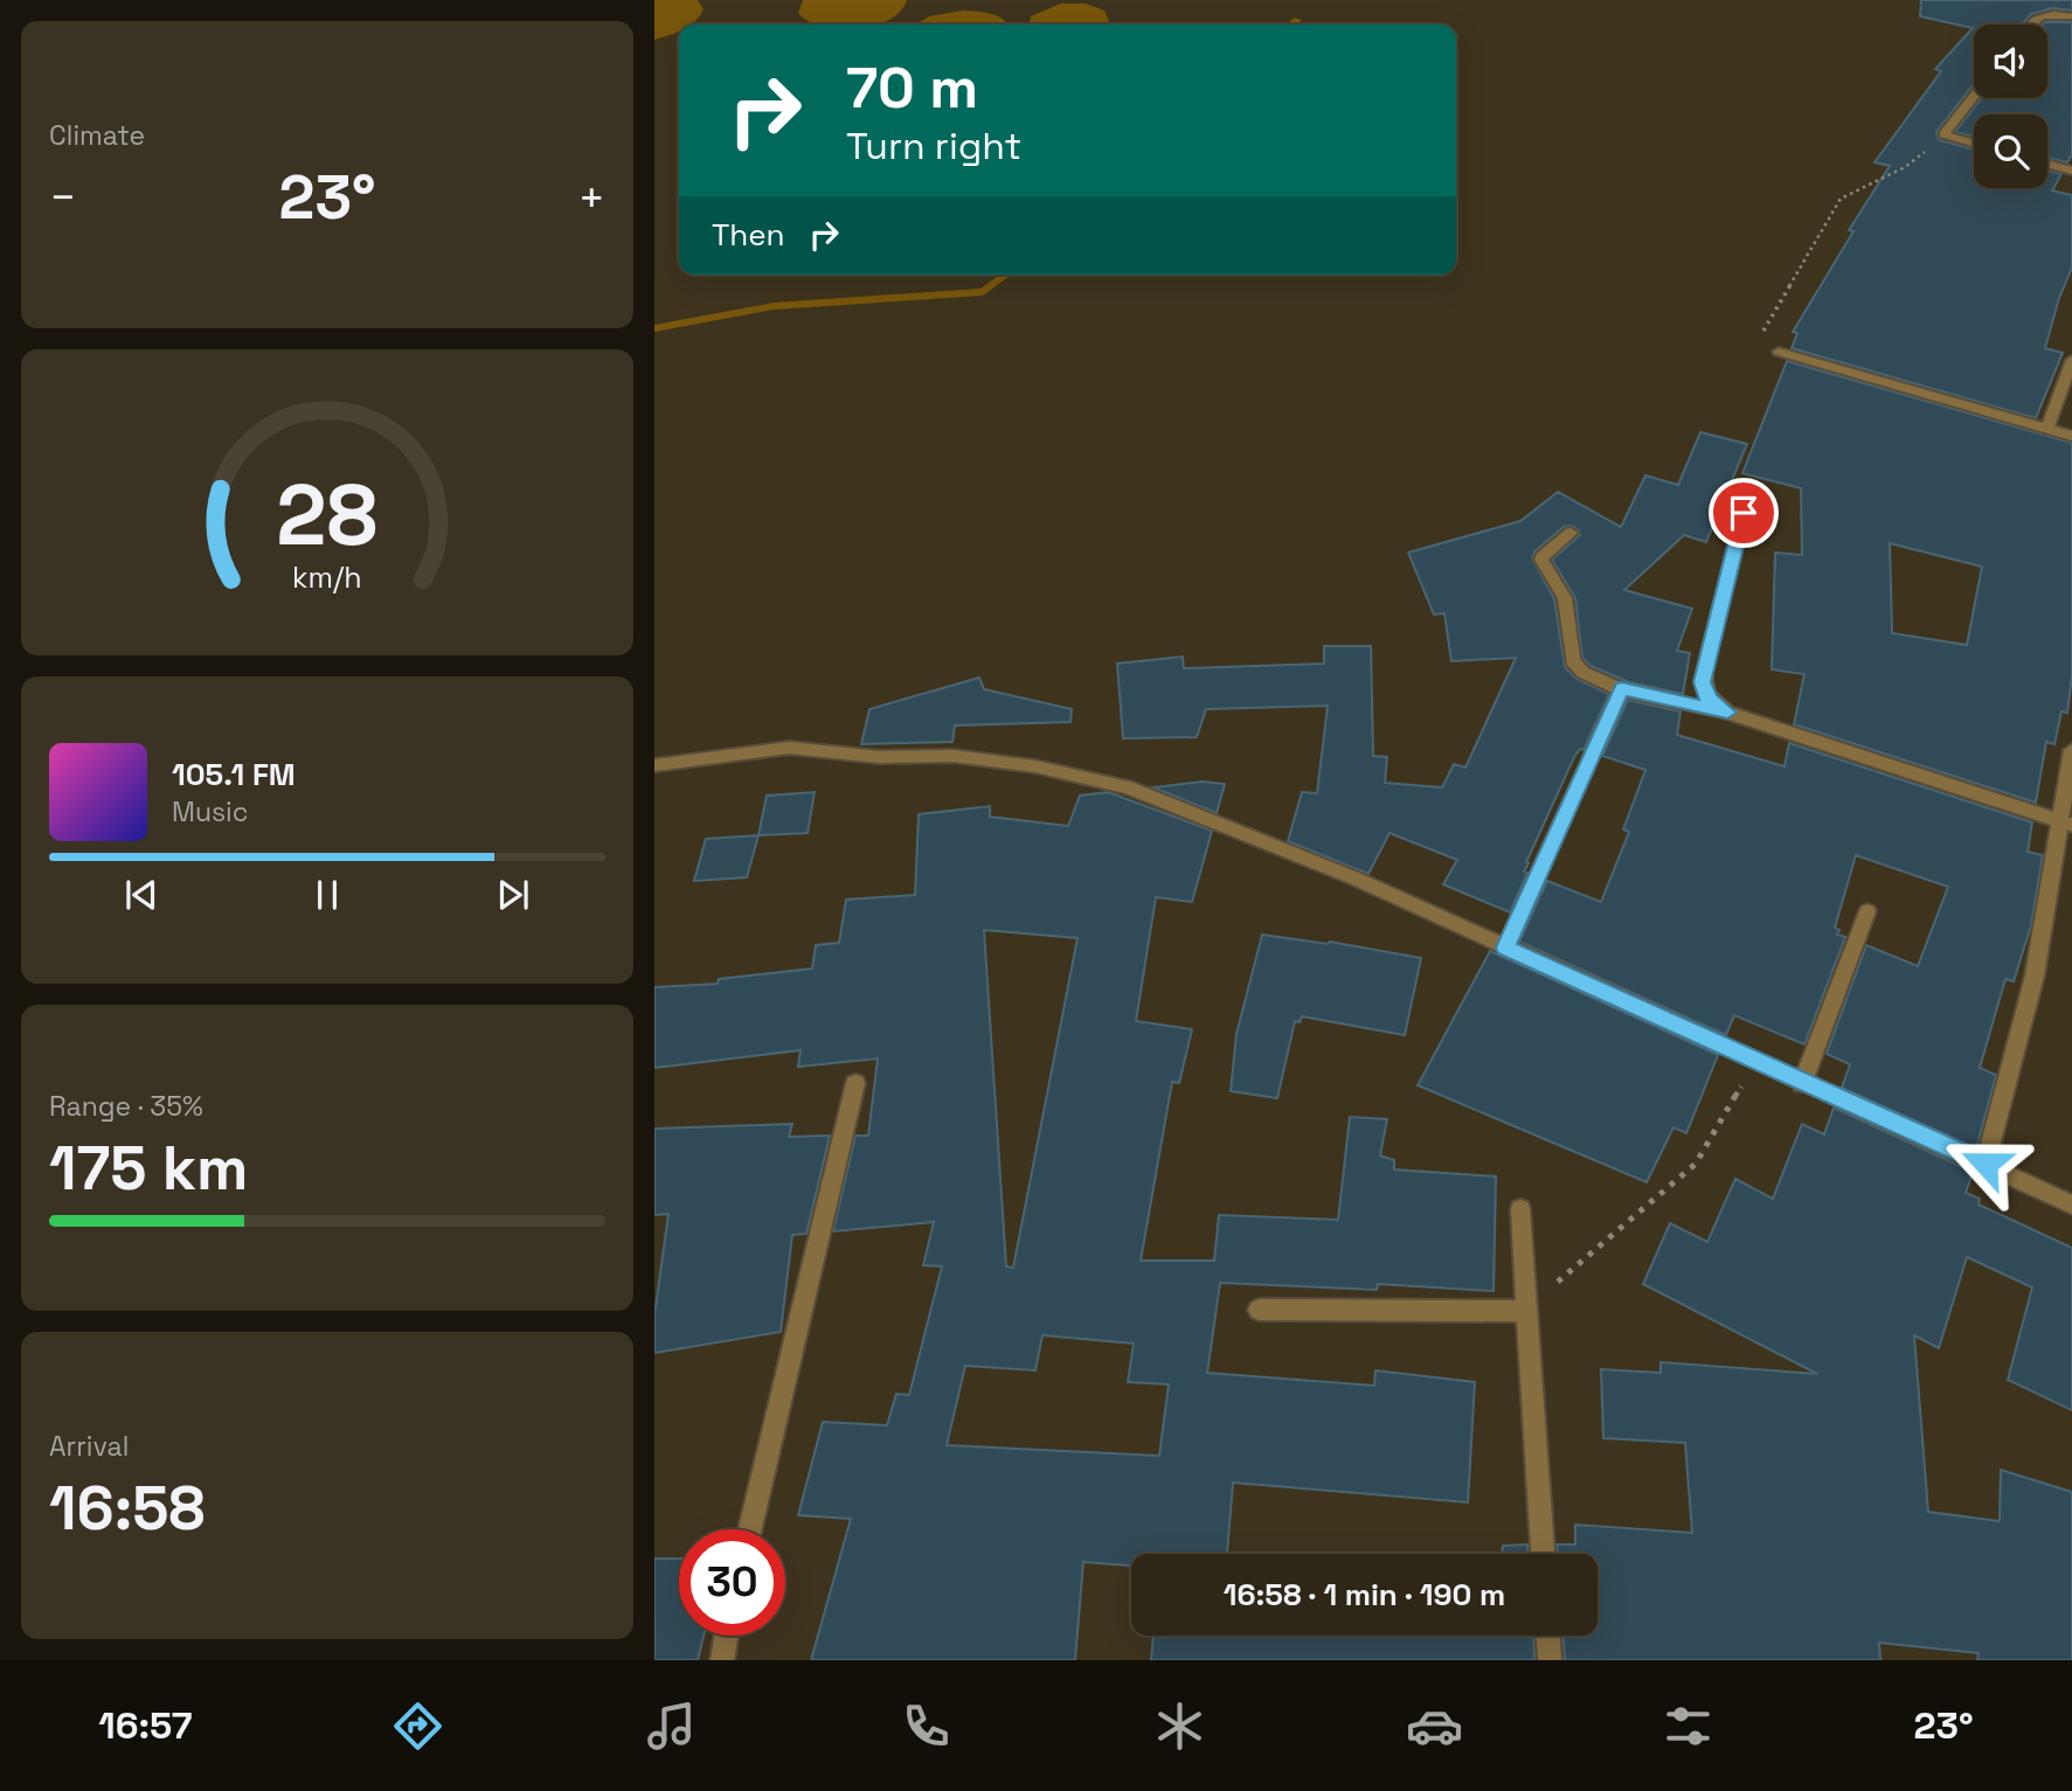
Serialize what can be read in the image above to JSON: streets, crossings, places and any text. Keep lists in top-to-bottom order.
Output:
{
  "page": {
    "tile": [
      "Climate",
      ["Range · 35%", "175 km"],
      ["Arrival", "16:58"]
    ],
    "turn": ["70 m", "Turn right"],
    "heat": ["−", "23°", "+"],
    "then": "Then",
    "song": ["105.1 FM", "Music"],
    "limit": "30",
    "trip": "16:58 · 1 min · 190 m",
    "tabs": ["16:57", "23°"],
    "gauge": ["28", "km/h"]
  }
}
